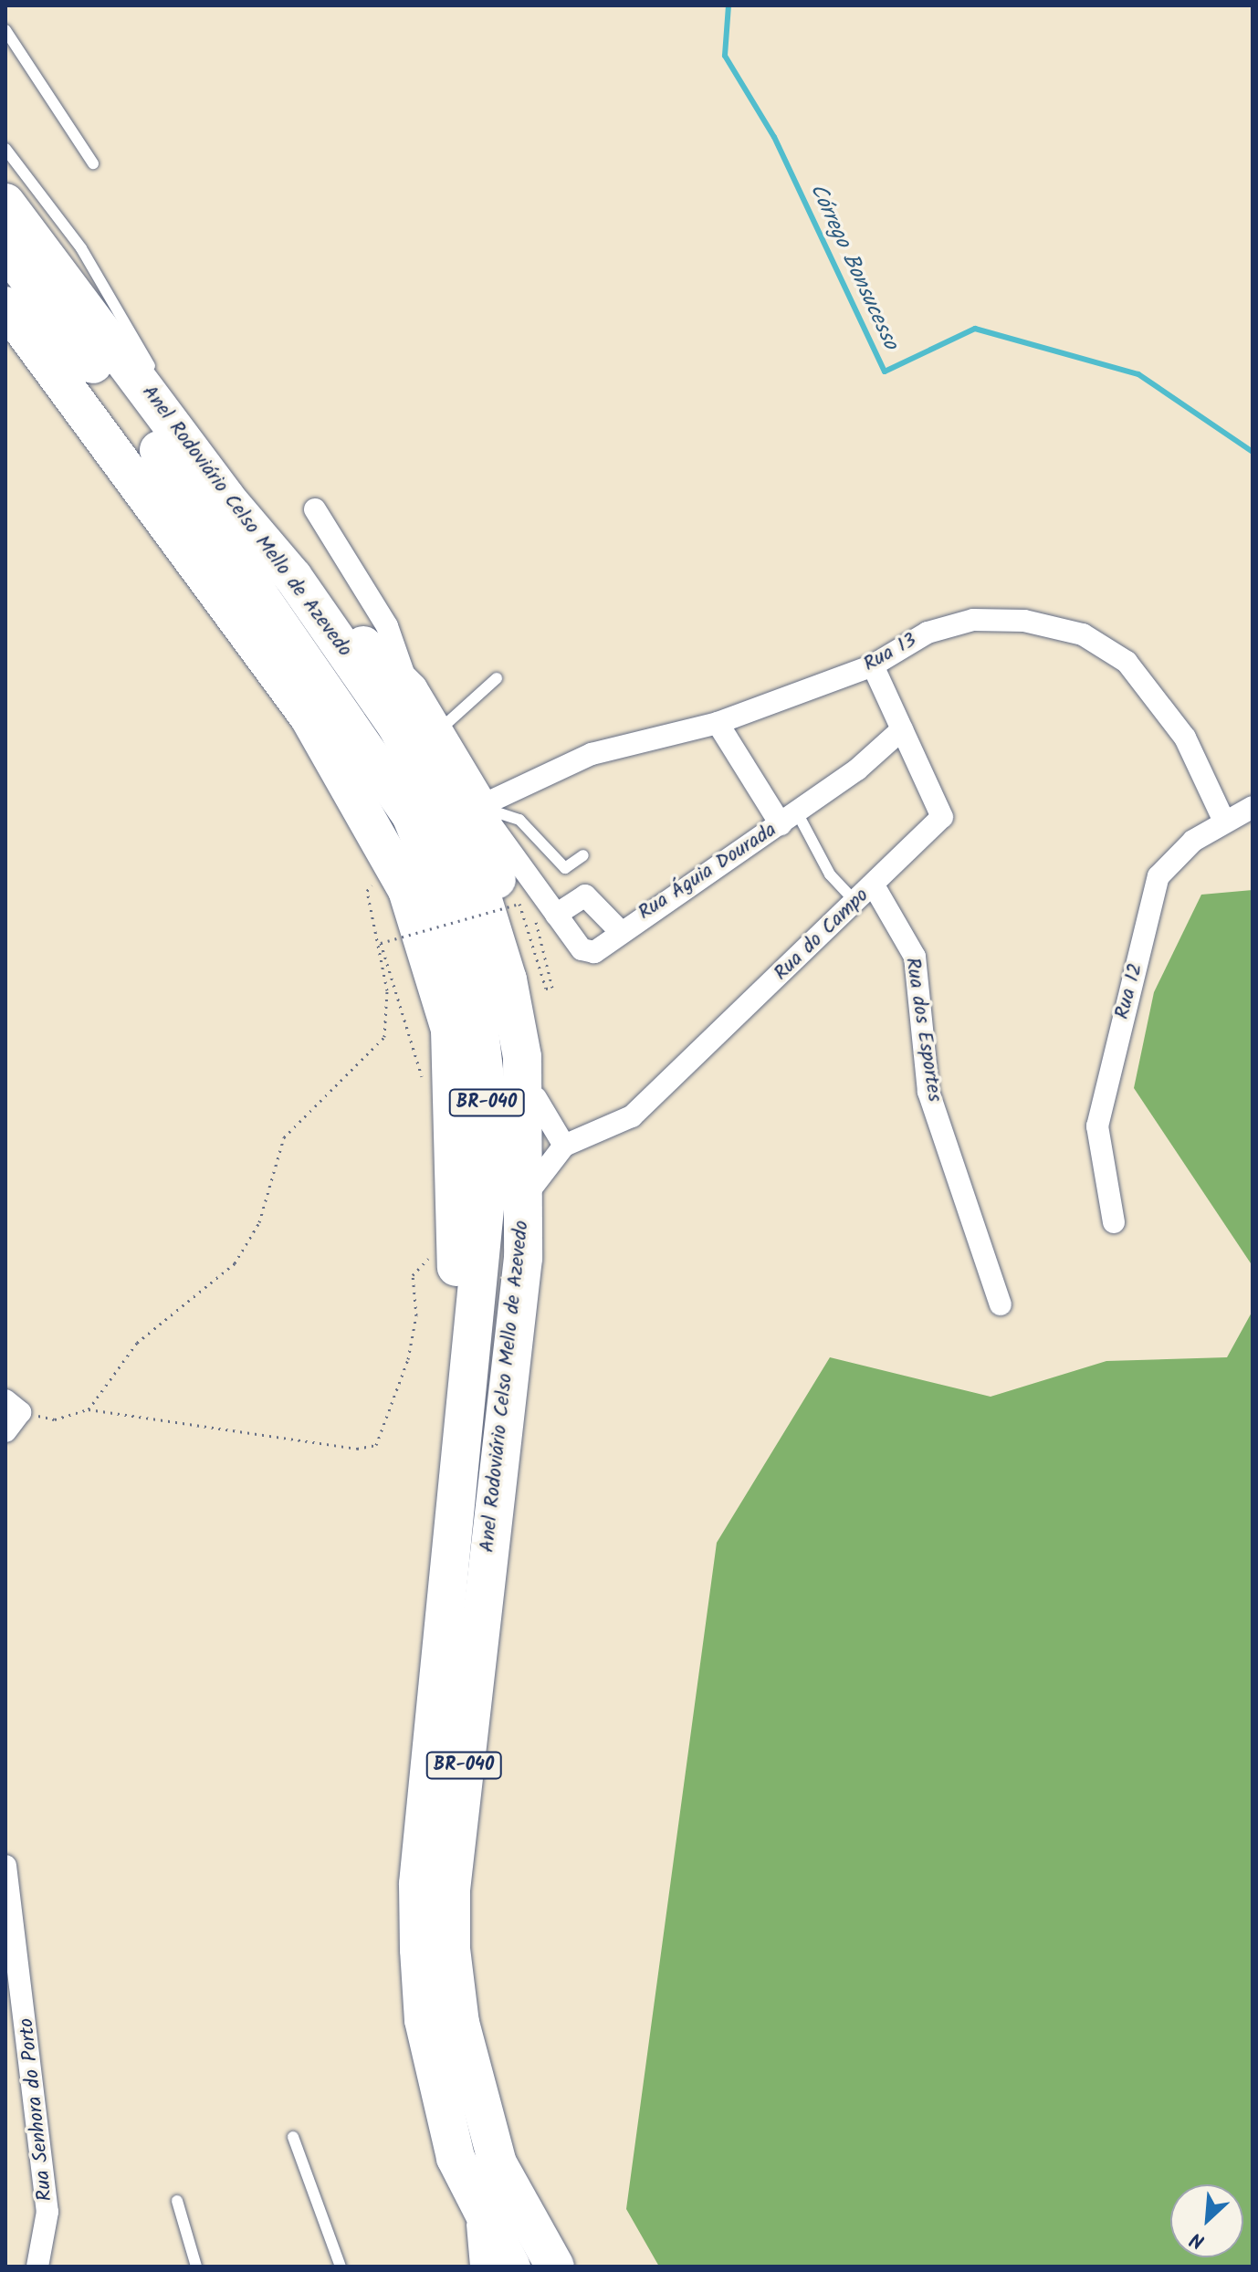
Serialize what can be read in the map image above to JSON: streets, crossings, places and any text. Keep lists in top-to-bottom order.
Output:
{
  "streets": {
    "highway": ["Anel Rodoviário Celso Mello de Azevedo", "BR-040"],
    "street": [
      "Rua 13",
      "Rua Águia Dourada",
      "Rua do Campo",
      "Rua 12",
      "Rua dos Esportes",
      "Rua Senhora do Porto"
    ]
  },
  "crossings": [
    ["Anel Rodoviário Celso Mello de Azevedo", "Rua do Campo"],
    ["Rua 13", "Rua Águia Dourada"],
    ["Rua 13", "Rua do Campo"],
    ["Rua 13", "Rua 12"],
    ["Rua Águia Dourada", "Rua do Campo"],
    ["Rua do Campo", "Rua dos Esportes"]
  ],
  "water": ["Córrego Bonsucesso"],
  "north": "bottom left"
}
